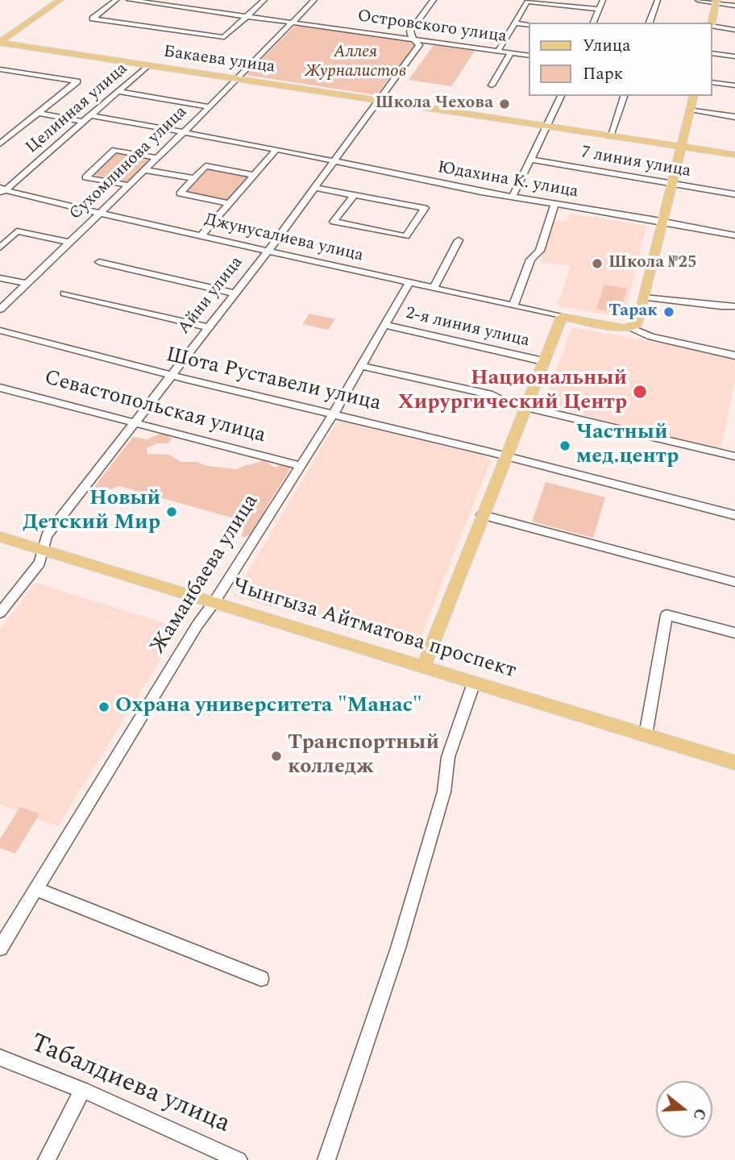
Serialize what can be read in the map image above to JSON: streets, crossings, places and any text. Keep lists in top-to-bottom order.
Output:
{
  "streets": {
    "main road": ["Бакаева улица", "Чынгыза Айтматова проспект"],
    "street": [
      "Островского улица",
      "Целинная улица",
      "7 линия улица",
      "Сухомлинова улица",
      "Юдахина К. улица",
      "Джунусалиева улица",
      "Айни улица",
      "2-я линия улица",
      "Шота Руставели улица",
      "Севастопольская улица",
      "Жаманбаева улица",
      "Табалдиева улица"
    ]
  },
  "crossings": [
    ["Островского улица", "Сухомлинова улица"],
    ["Островского улица", "Айни улица"],
    ["Бакаева улица", "Целинная улица"],
    ["Бакаева улица", "Сухомлинова улица"],
    ["Бакаева улица", "Айни улица"],
    ["Целинная улица", "Сухомлинова улица"],
    ["Целинная улица", "Юдахина К. улица"],
    ["Целинная улица", "Джунусалиева улица"],
    ["Сухомлинова улица", "Юдахина К. улица"],
    ["Сухомлинова улица", "Джунусалиева улица"],
    ["Юдахина К. улица", "Айни улица"],
    ["Джунусалиева улица", "Айни улица"],
    ["Джунусалиева улица", "Жаманбаева улица"],
    ["Айни улица", "Шота Руставели улица"],
    ["Айни улица", "Севастопольская улица"],
    ["Айни улица", "Чынгыза Айтматова проспект"],
    ["2-я линия улица", "Жаманбаева улица"],
    ["Шота Руставели улица", "Жаманбаева улица"],
    ["Севастопольская улица", "Жаманбаева улица"],
    ["Жаманбаева улица", "Чынгыза Айтматова проспект"]
  ],
  "parks": ["Аллея Журналистов"],
  "places": [
    "Школа Чехова",
    "Школа №25",
    "Тарак",
    "Национальный Хирургический Центр",
    "Частный мед.центр",
    "Новый Детский Мир",
    "Охрана университета \"Манас\"",
    "Транспортный колледж"
  ],
  "legend": ["Улица", "Парк"],
  "north": "right"
}
